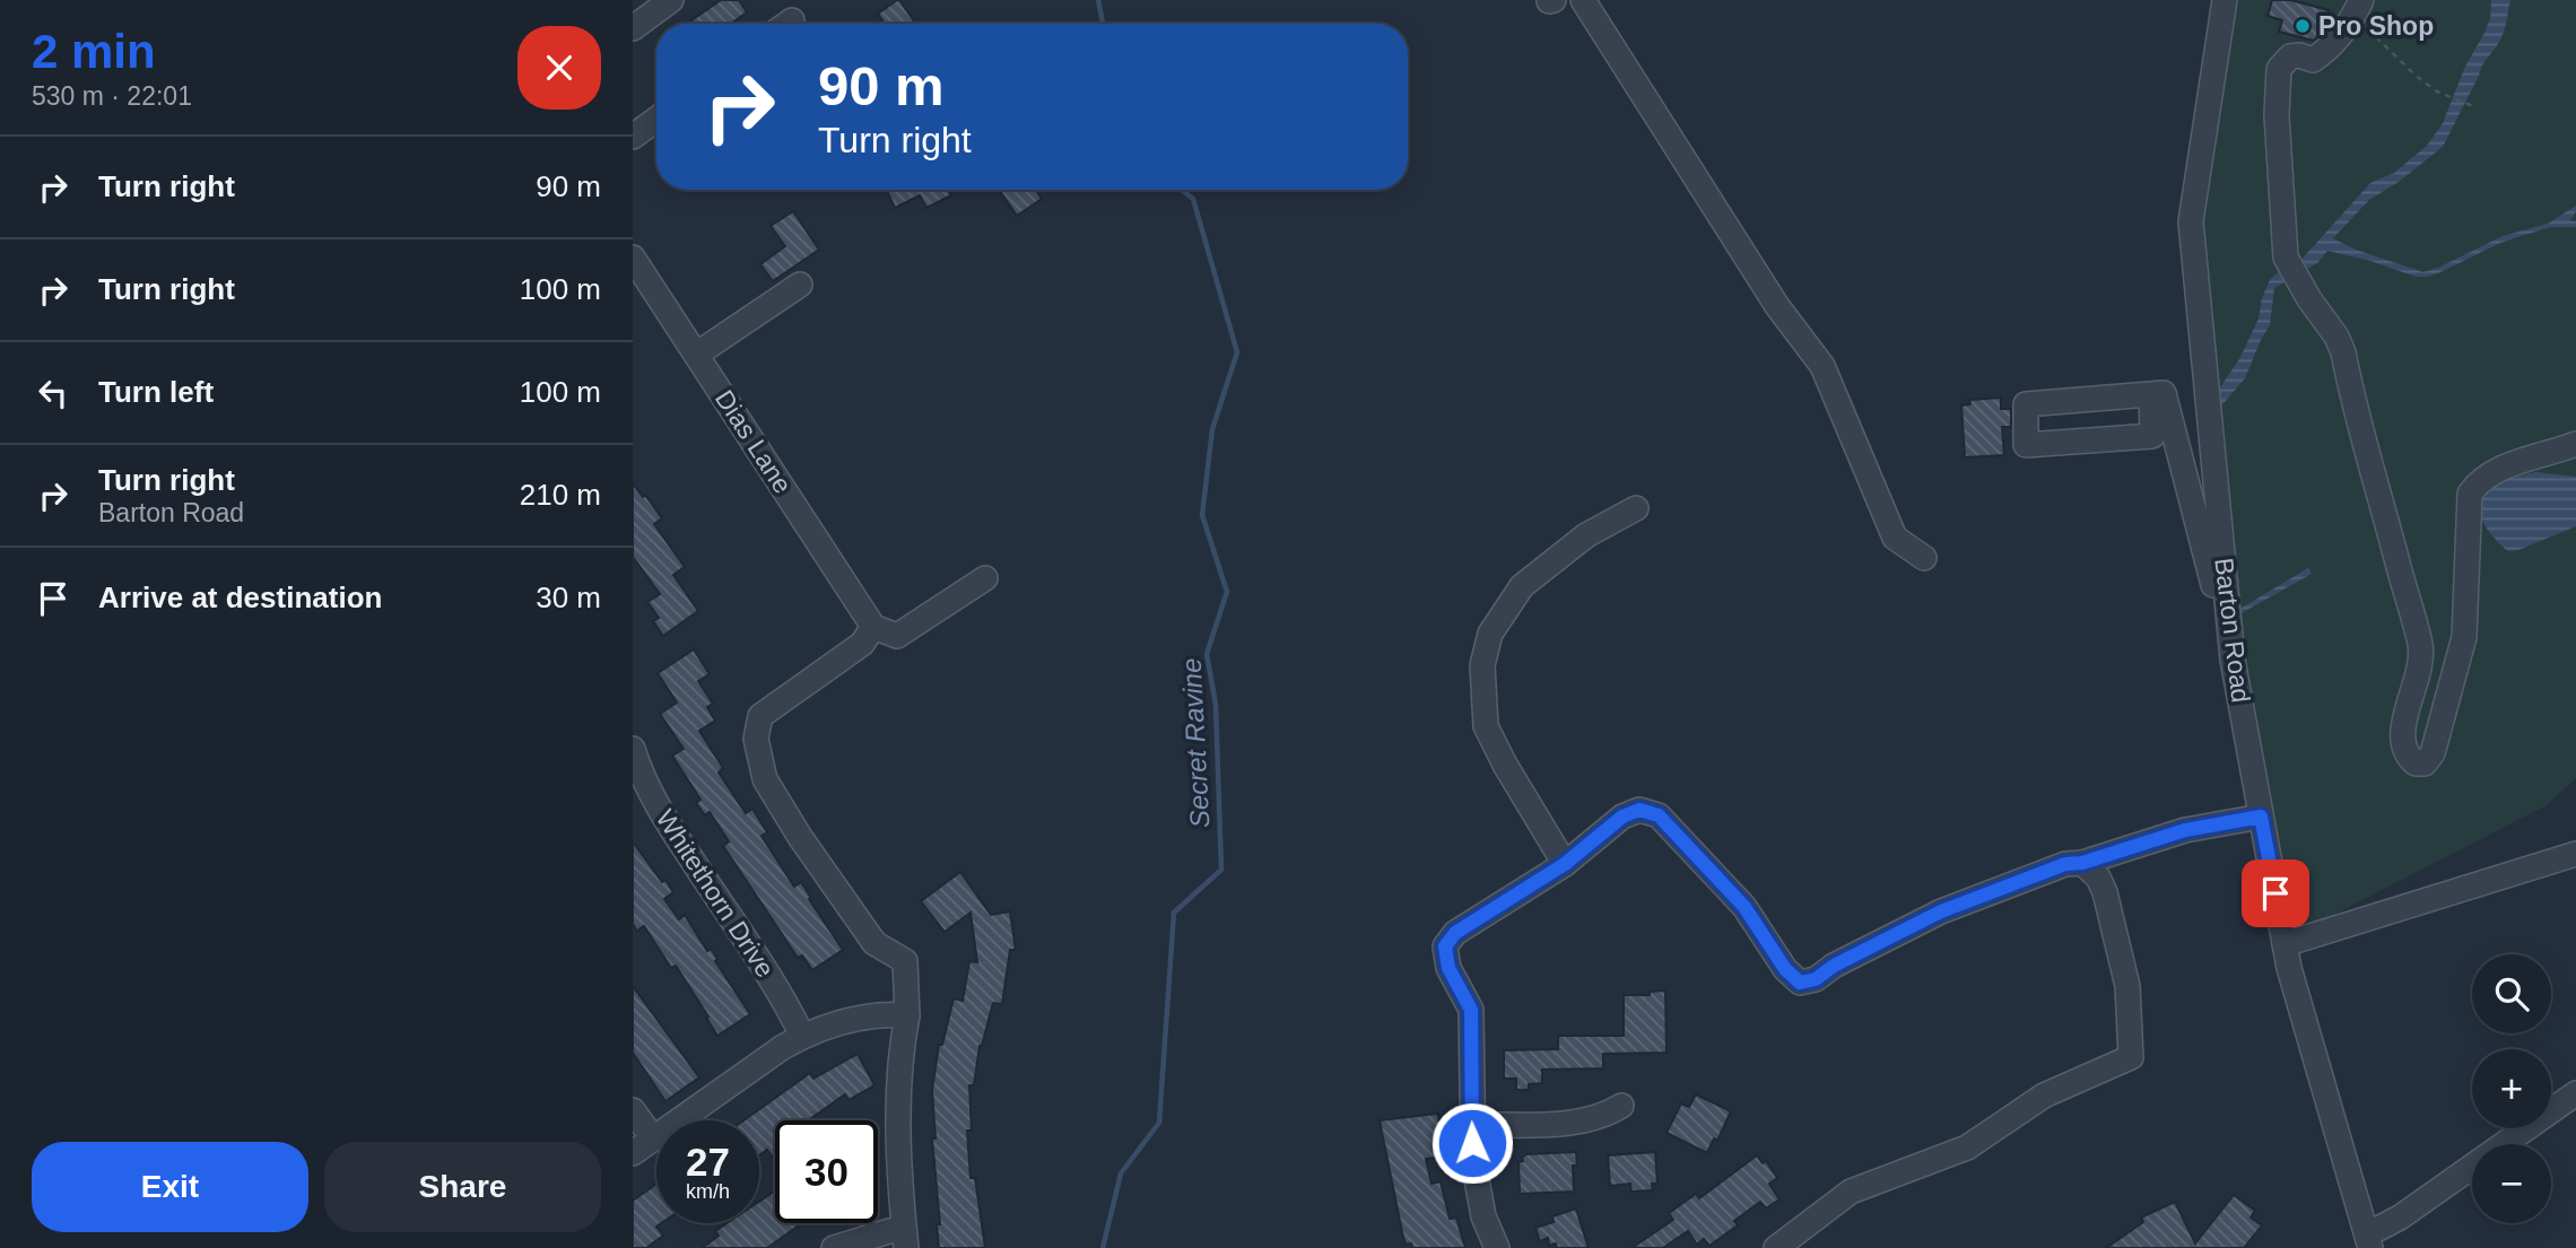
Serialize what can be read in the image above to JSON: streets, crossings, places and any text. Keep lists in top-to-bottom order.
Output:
{
  "streets": {
    "street": ["Dias Lane", "Barton Road", "Whitethorn Drive"]
  },
  "water": ["Secret Ravine"],
  "places": ["Pro Shop"],
  "page": {
    "heading": ["2 min", "530 m · 22:01"],
    "turn": ["90 m", "Turn right"],
    "list": [
      {
        "name": "Turn right",
        "value": "90 m"
      },
      {
        "name": "Turn right",
        "value": "100 m"
      },
      {
        "name": "Turn left",
        "value": "100 m"
      },
      {
        "name": "Turn right",
        "note": "Barton Road",
        "value": "210 m"
      },
      {
        "name": "Arrive at destination",
        "value": "30 m"
      }
    ],
    "map_buttons": ["+", "−"],
    "speed": "27 km/h",
    "limit": "30",
    "buttons": ["Exit", "Share"]
  }
}
